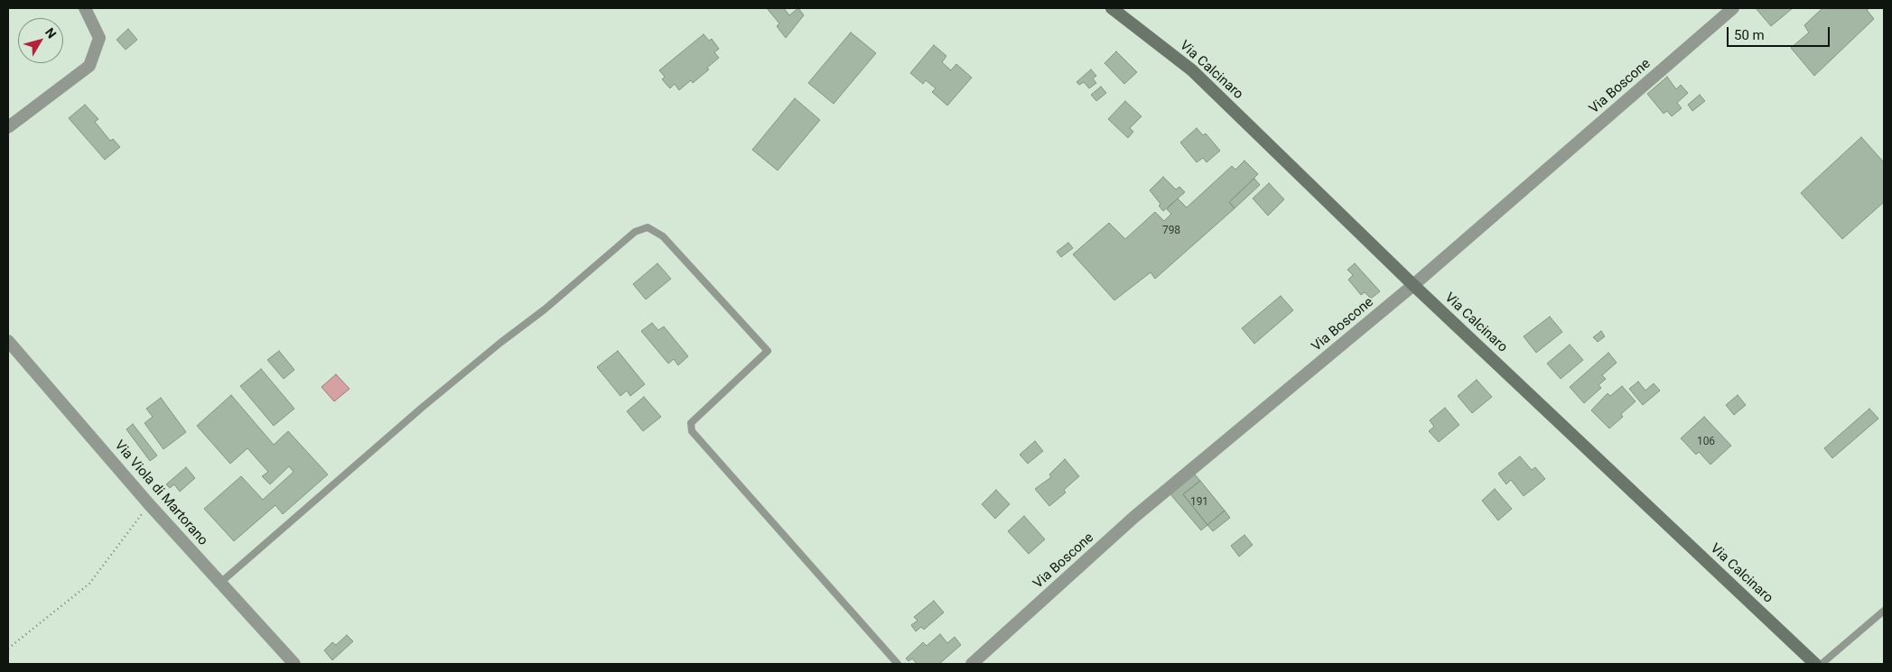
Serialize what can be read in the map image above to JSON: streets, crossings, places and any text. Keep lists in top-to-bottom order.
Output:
{
  "streets": {
    "main road": ["Via Calcinaro"],
    "street": ["Via Boscone", "Via Viola di Martorano"]
  },
  "crossings": [
    ["Via Calcinaro", "Via Boscone"]
  ],
  "house_numbers": ["798", "106", "191"],
  "scale_bar": "50 m",
  "north": "top right"
}
